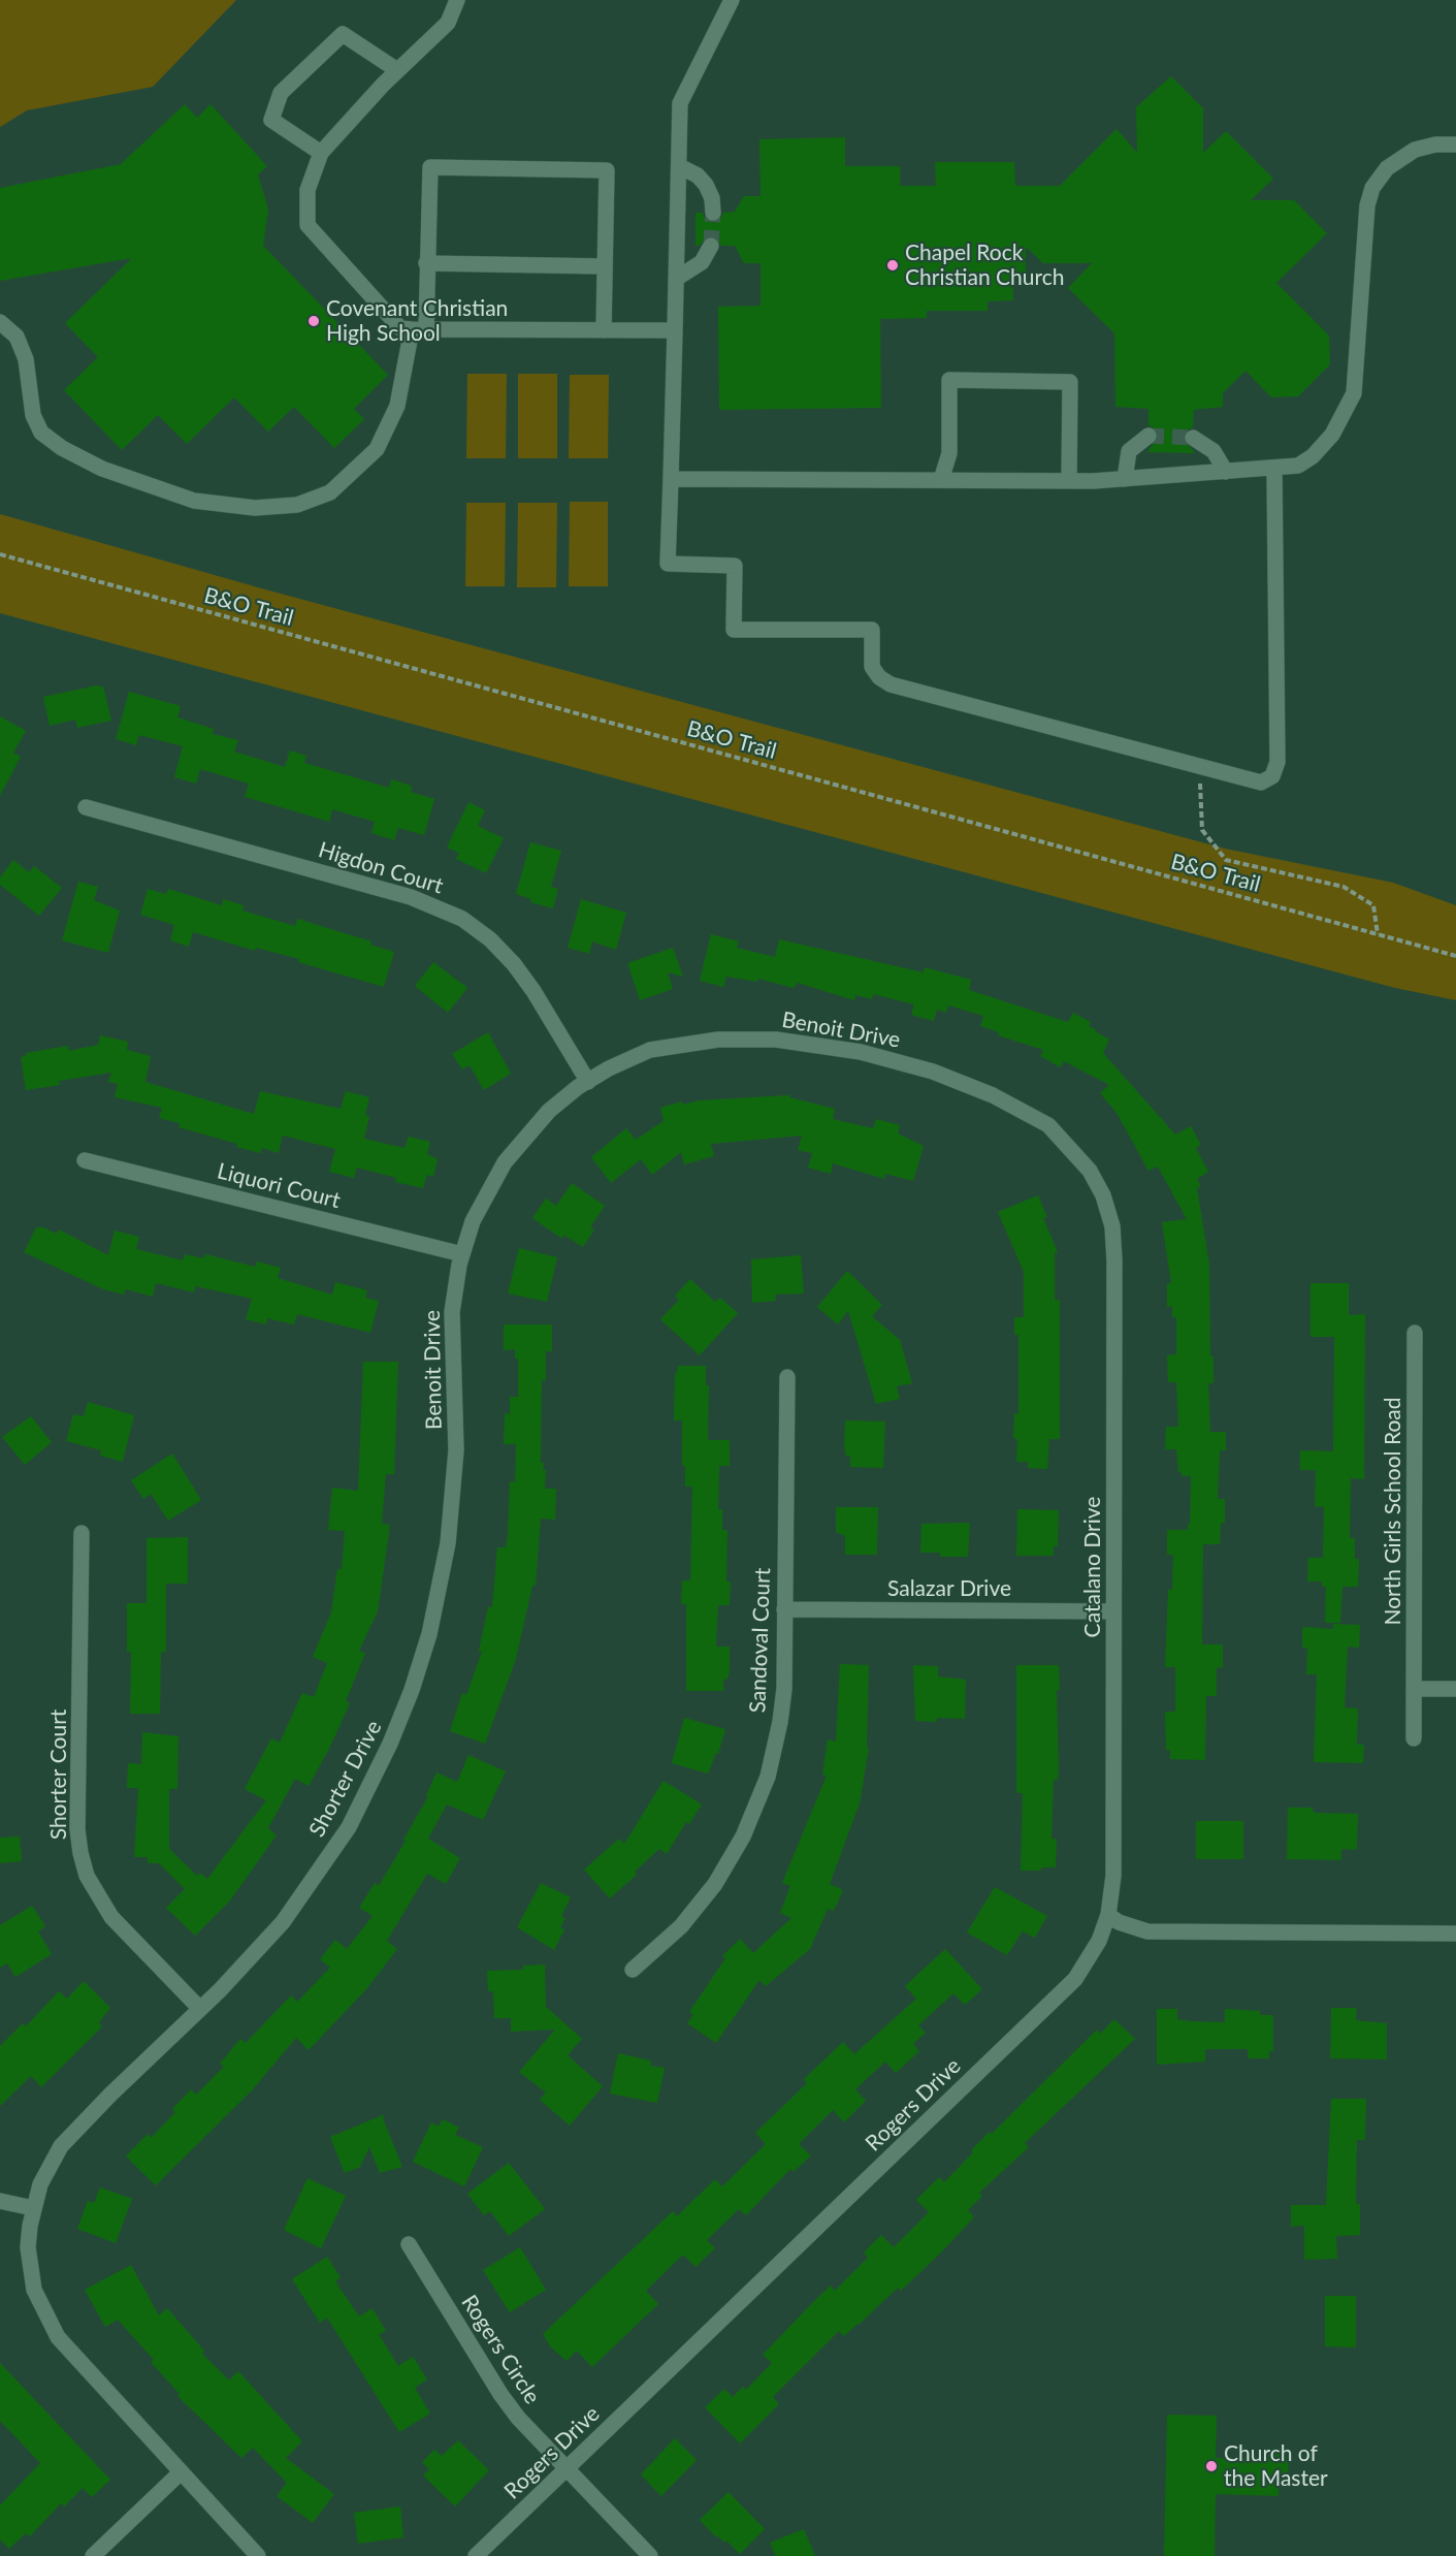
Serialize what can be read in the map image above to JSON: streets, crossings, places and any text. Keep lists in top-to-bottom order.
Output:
{
  "streets": {
    "street": [
      "Higdon Court",
      "Benoit Drive",
      "Liquori Court",
      "North Girls School Road",
      "Catalano Drive",
      "Salazar Drive",
      "Sandoval Court",
      "Shorter Court",
      "Shorter Drive",
      "Rogers Drive",
      "Rogers Circle"
    ],
    "path": ["B&O Trail"]
  },
  "crossings": [
    ["Higdon Court", "Benoit Drive"],
    ["Benoit Drive", "Liquori Court"],
    ["Benoit Drive", "Catalano Drive"],
    ["Benoit Drive", "Shorter Drive"],
    ["Catalano Drive", "Salazar Drive"],
    ["Catalano Drive", "Rogers Drive"],
    ["Salazar Drive", "Sandoval Court"],
    ["Shorter Court", "Shorter Drive"],
    ["Rogers Drive", "Rogers Circle"]
  ],
  "places": ["Chapel Rock Christian Church", "Covenant Christian High School", "Church of the Master"]
}
